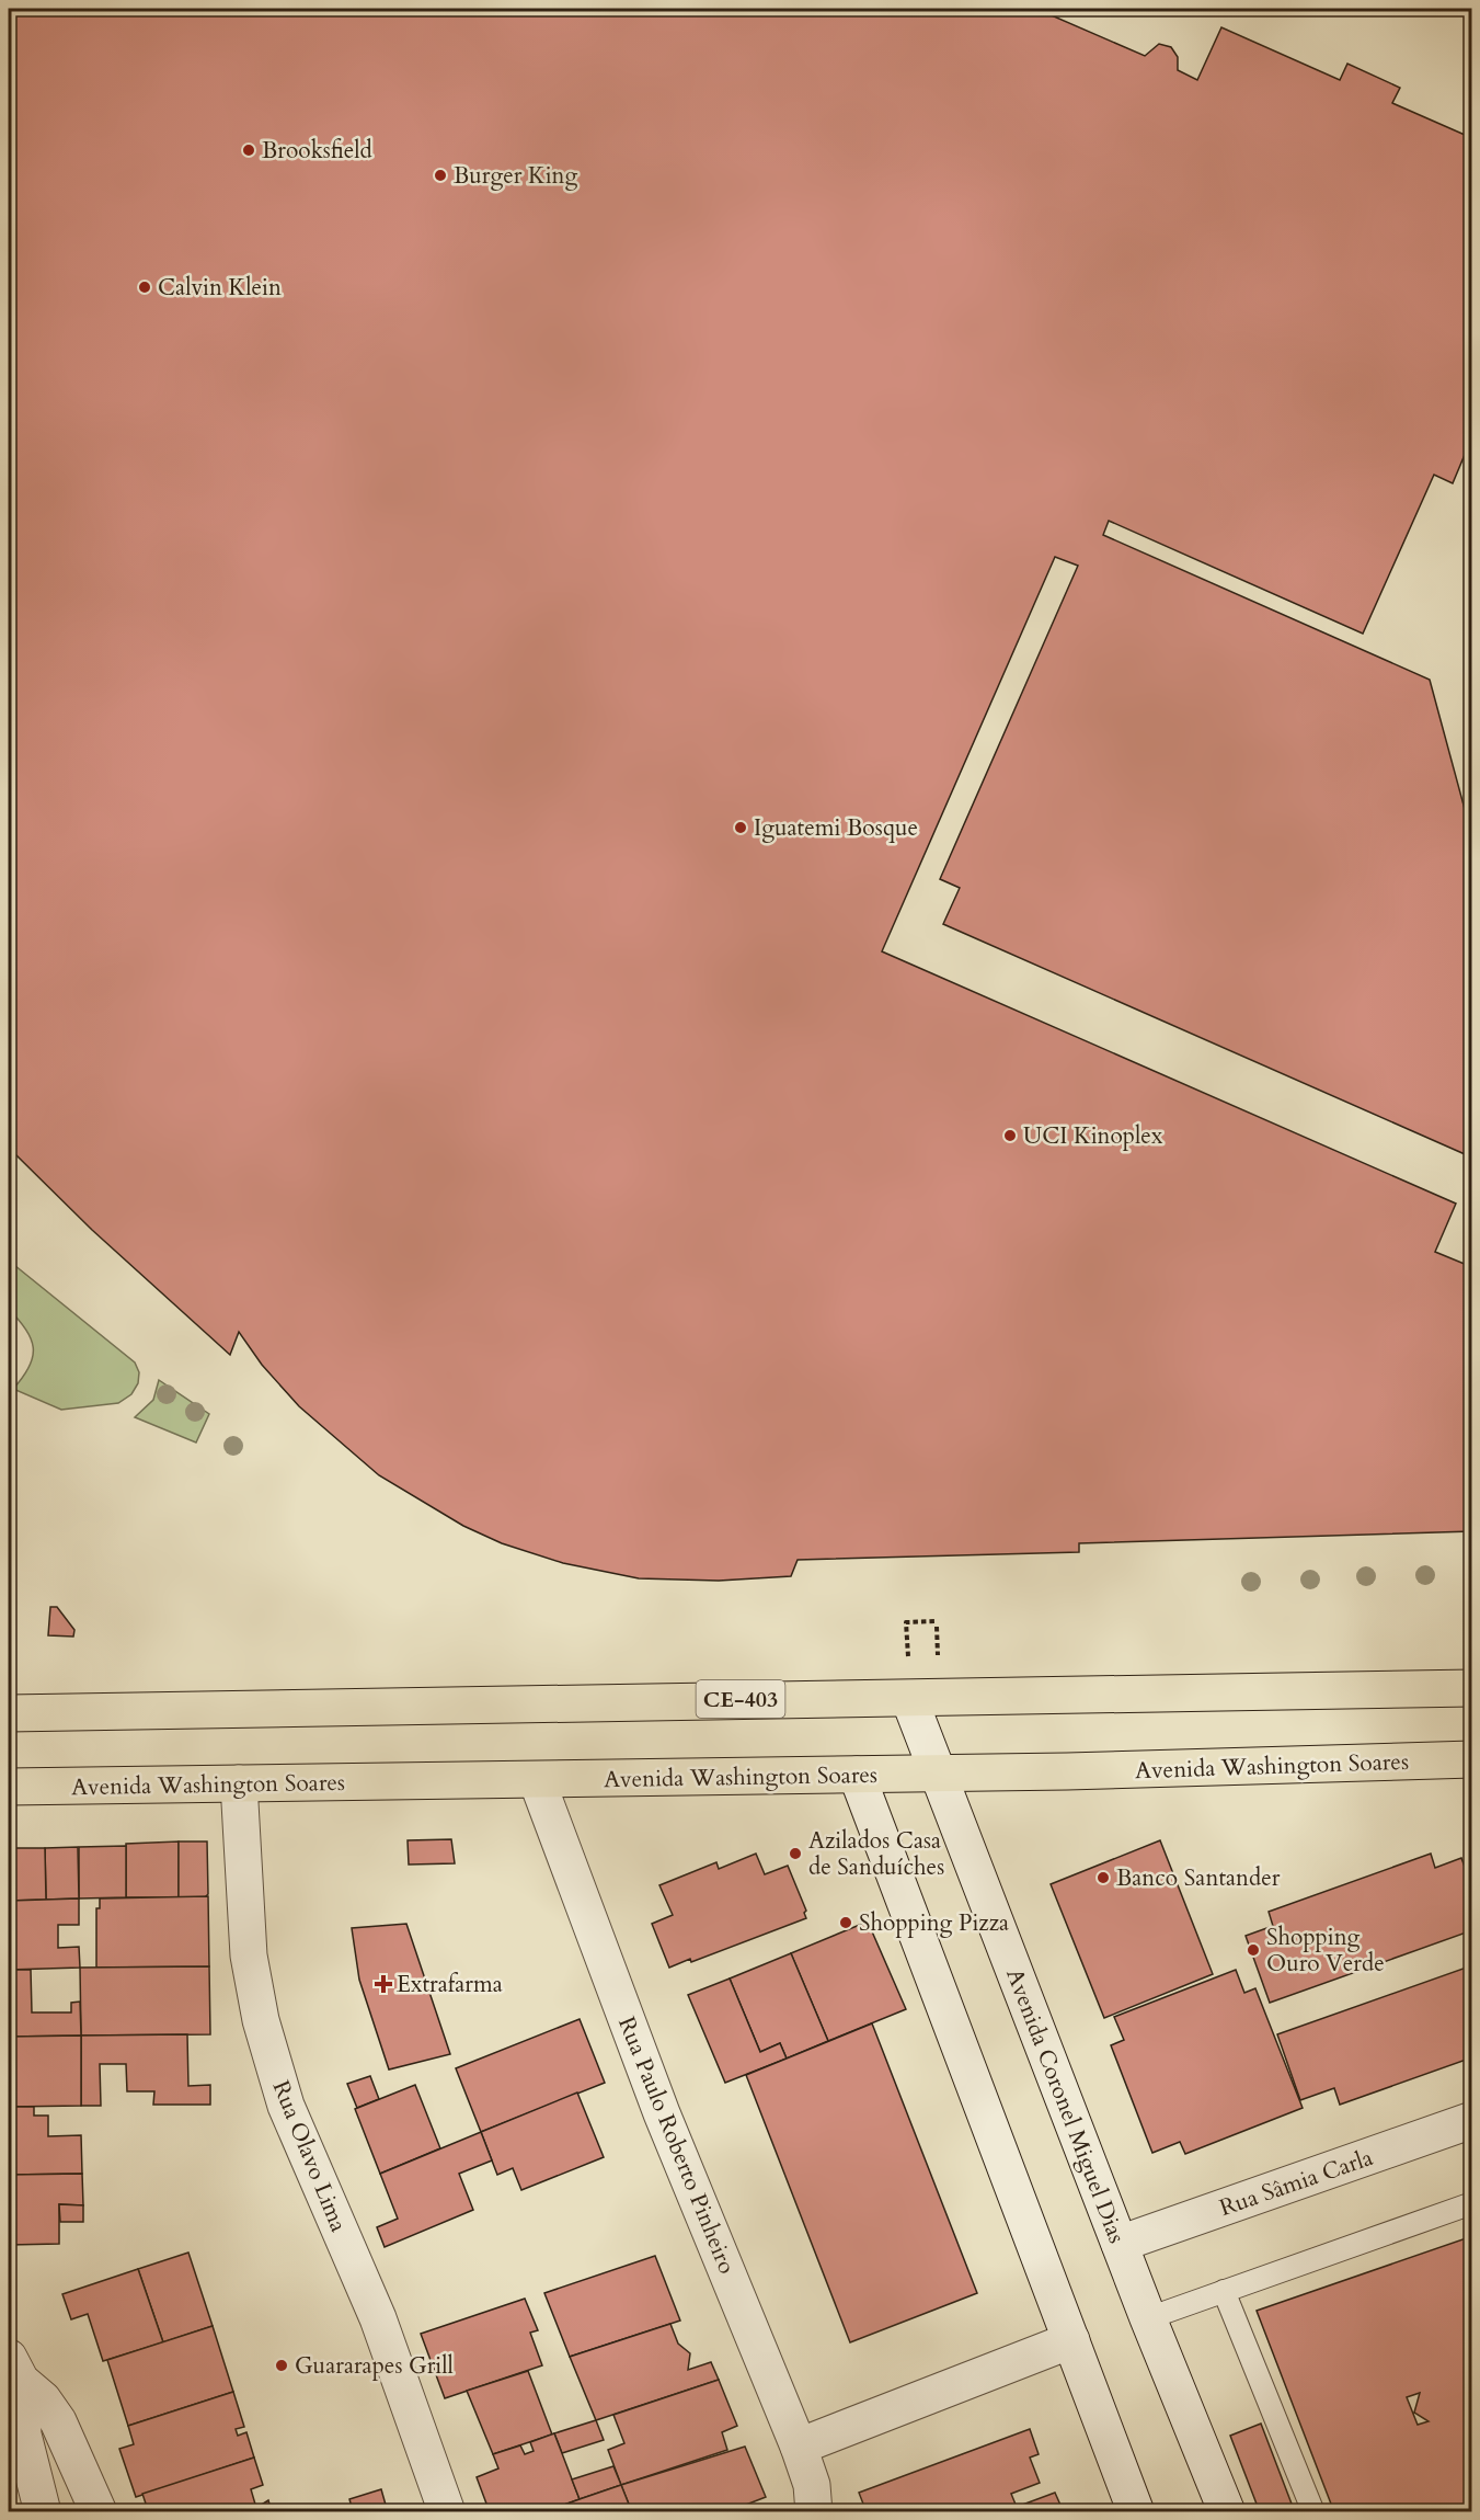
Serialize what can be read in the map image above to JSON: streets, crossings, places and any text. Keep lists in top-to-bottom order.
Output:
{
  "streets": {
    "main road": ["CE-403", "Avenida Washington Soares"],
    "street": [
      "Avenida Coronel Miguel Dias",
      "Rua Paulo Roberto Pinheiro",
      "Rua Olavo Lima",
      "Rua Sâmia Carla"
    ]
  },
  "crossings": [
    ["CE-403", "Avenida Coronel Miguel Dias"],
    ["Avenida Washington Soares", "Avenida Coronel Miguel Dias"],
    ["Avenida Washington Soares", "Rua Paulo Roberto Pinheiro"],
    ["Avenida Washington Soares", "Rua Olavo Lima"],
    ["Avenida Coronel Miguel Dias", "Rua Sâmia Carla"]
  ],
  "places": {
    "other": [
      "Brooksfield",
      "Burger King",
      "Calvin Klein",
      "Iguatemi Bosque",
      "UCI Kinoplex",
      "Azilados Casa de Sanduíches",
      "Banco Santander",
      "Shopping Pizza",
      "Shopping Ouro Verde",
      "Guararapes Grill"
    ],
    "health": ["Extrafarma"]
  }
}
